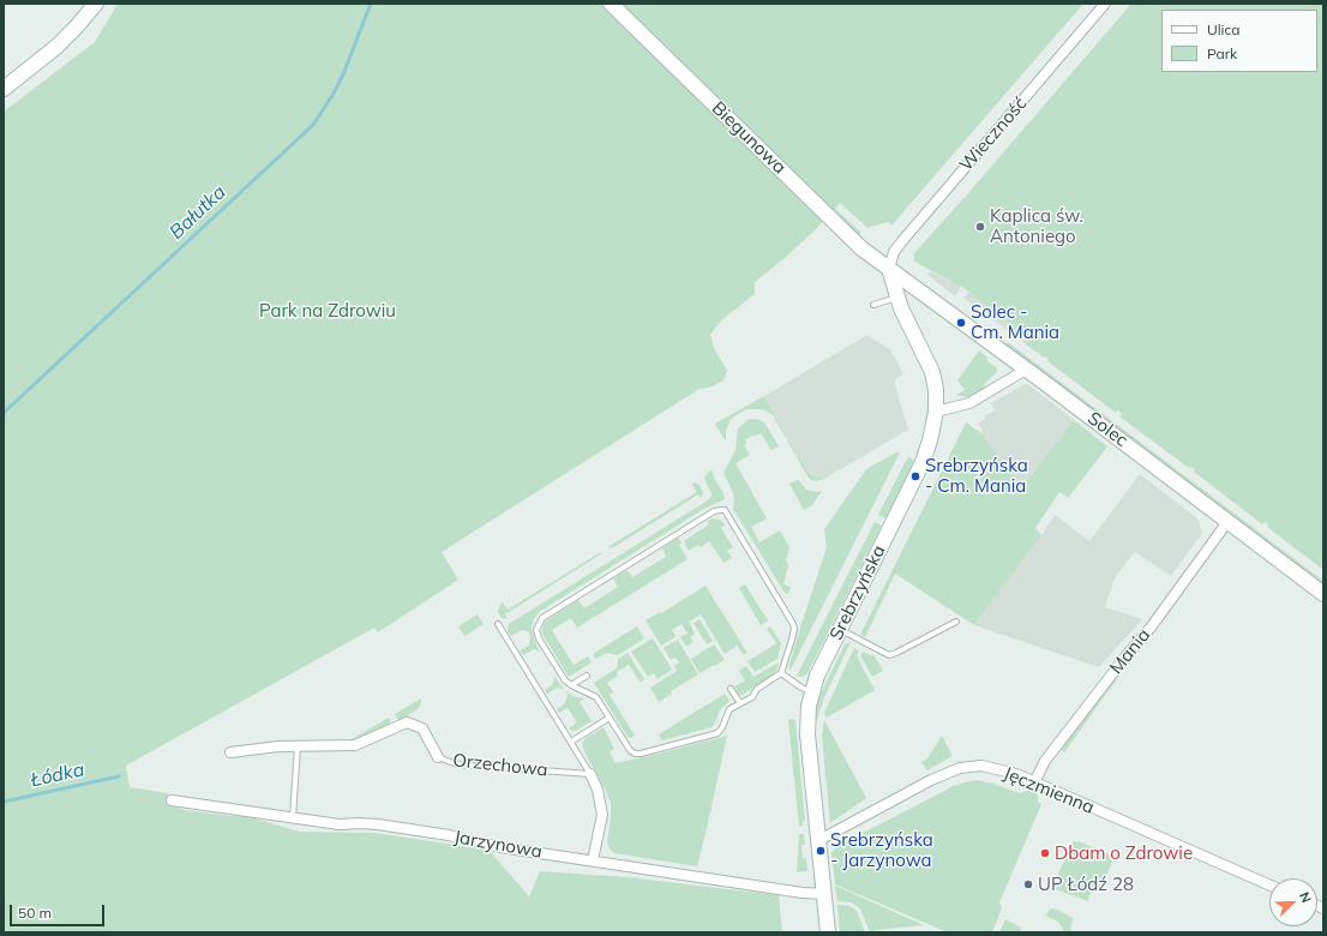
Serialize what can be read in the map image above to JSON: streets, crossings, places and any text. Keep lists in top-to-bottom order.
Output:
{
  "streets": {
    "main road": ["Biegunowa", "Solec", "Srebrzyńska"],
    "street": [
      "Wieczność",
      "Mania",
      "Orzechowa",
      "Jęczmienna",
      "Jarzynowa"
    ]
  },
  "crossings": [
    ["Wieczność", "Biegunowa"],
    ["Wieczność", "Solec"],
    ["Wieczność", "Srebrzyńska"],
    ["Biegunowa", "Solec"],
    ["Biegunowa", "Srebrzyńska"],
    ["Solec", "Srebrzyńska"],
    ["Solec", "Mania"],
    ["Srebrzyńska", "Jęczmienna"],
    ["Srebrzyńska", "Jarzynowa"],
    ["Mania", "Jęczmienna"]
  ],
  "water": ["Bałutka", "Łódka"],
  "parks": ["Park na Zdrowiu"],
  "places": [
    "Kaplica św. Antoniego",
    "Solec - Cm. Mania",
    "Srebrzyńska - Cm. Mania",
    "Srebrzyńska - Jarzynowa",
    "Dbam o Zdrowie",
    "UP Łódź 28"
  ],
  "legend": ["Ulica", "Park"],
  "scale_bar": "50 m",
  "north": "top right"
}
